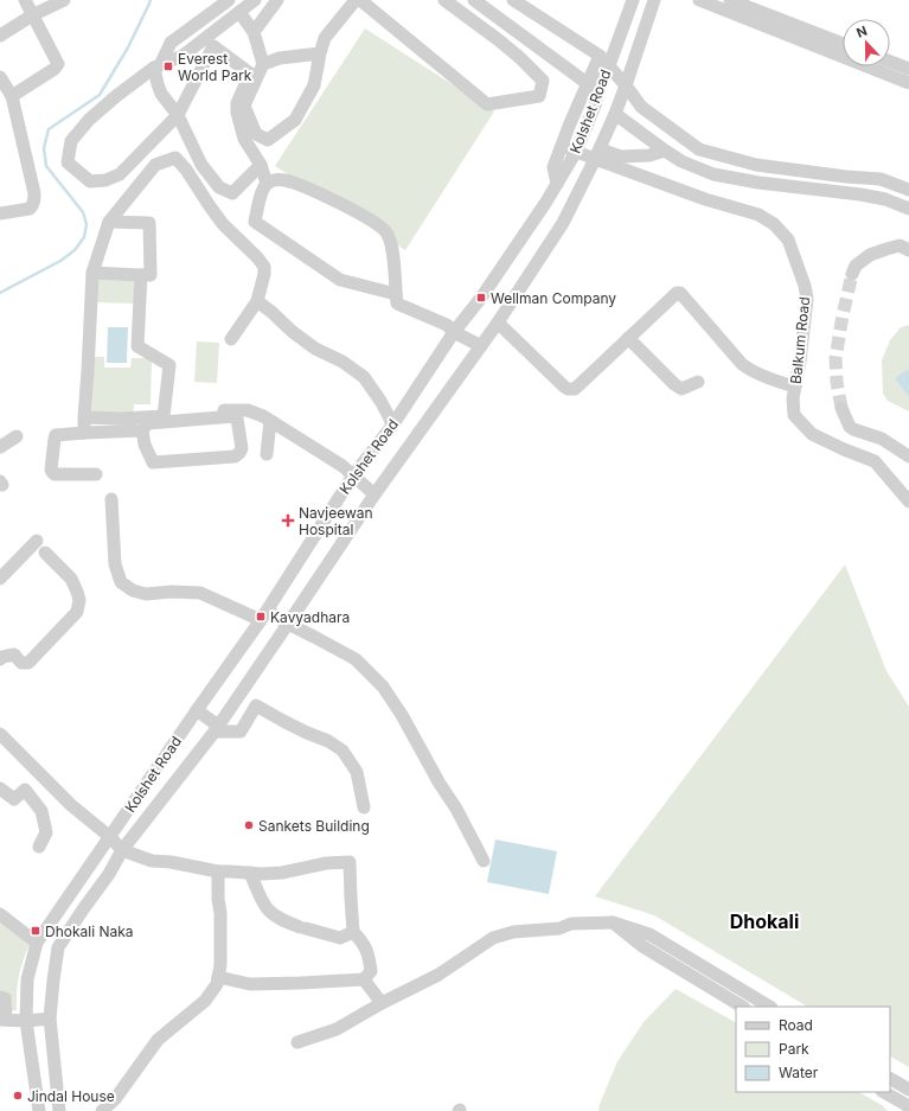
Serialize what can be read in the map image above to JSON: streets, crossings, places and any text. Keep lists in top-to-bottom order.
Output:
{
  "streets": {
    "street": ["Kolshet Road", "Balkum Road"]
  },
  "crossings": [
    ["Kolshet Road", "Balkum Road"]
  ],
  "districts": ["Dhokali"],
  "places": {
    "transit": [
      "Everest World Park",
      "Wellman Company",
      "Kavyadhara",
      "Dhokali Naka"
    ],
    "health": ["Navjeewan Hospital"],
    "other": ["Sankets Building", "Jindal House"]
  },
  "legend": ["Road", "Park", "Water"],
  "north": "top"
}
